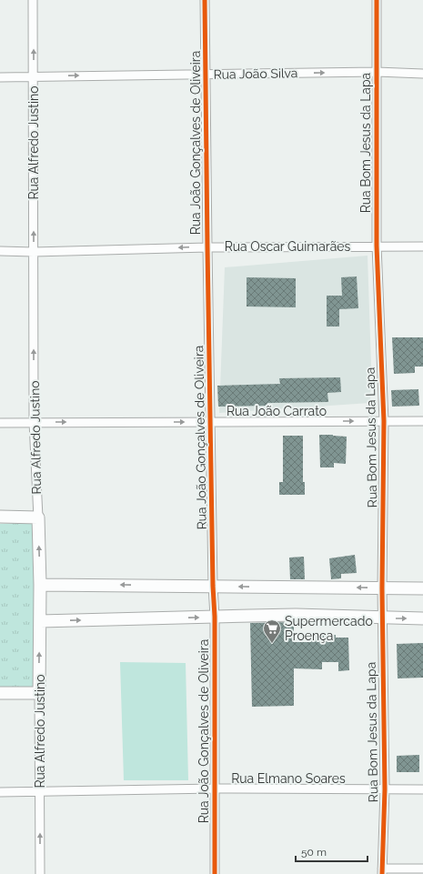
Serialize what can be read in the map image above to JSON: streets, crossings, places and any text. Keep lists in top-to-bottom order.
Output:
{
  "streets": {
    "main road": ["Rua Alfredo Justino"],
    "street": [
      "Rua João Silva",
      "Rua João Gonçalves de Oliveira",
      "Rua Bom Jesus da Lapa",
      "Rua Oscar Guimarães",
      "Rua João Carrato",
      "Rua Elmano Soares"
    ]
  },
  "crossings": [
    ["Rua João Silva", "Rua Alfredo Justino"],
    ["Rua João Silva", "Rua João Gonçalves de Oliveira"],
    ["Rua João Silva", "Rua Bom Jesus da Lapa"],
    ["Rua Alfredo Justino", "Rua Oscar Guimarães"],
    ["Rua Alfredo Justino", "Rua João Carrato"],
    ["Rua Alfredo Justino", "Rua Elmano Soares"],
    ["Rua João Gonçalves de Oliveira", "Rua Oscar Guimarães"],
    ["Rua João Gonçalves de Oliveira", "Rua João Carrato"],
    ["Rua João Gonçalves de Oliveira", "Rua Elmano Soares"],
    ["Rua Bom Jesus da Lapa", "Rua Oscar Guimarães"],
    ["Rua Bom Jesus da Lapa", "Rua João Carrato"],
    ["Rua Bom Jesus da Lapa", "Rua Elmano Soares"]
  ],
  "one_way": [
    "Rua João Silva",
    "Rua Alfredo Justino",
    "Rua Oscar Guimarães",
    "Rua João Carrato"
  ],
  "places": {
    "supermarket": ["Supermercado Proença"]
  },
  "scale_bar": "50 m"
}
